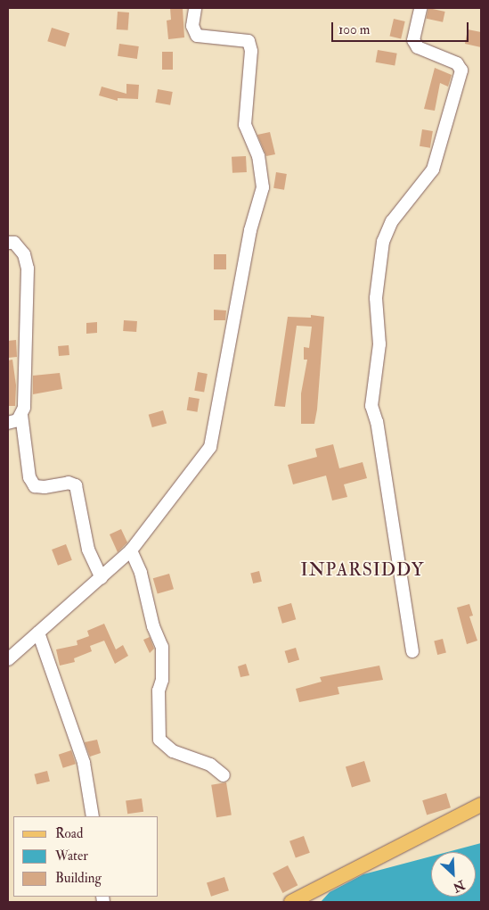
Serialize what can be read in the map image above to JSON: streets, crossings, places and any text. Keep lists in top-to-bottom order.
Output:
{
  "districts": ["INPARSIDDY"],
  "legend": ["Road", "Water", "Building"],
  "scale_bar": "100 m",
  "north": "bottom right"
}
